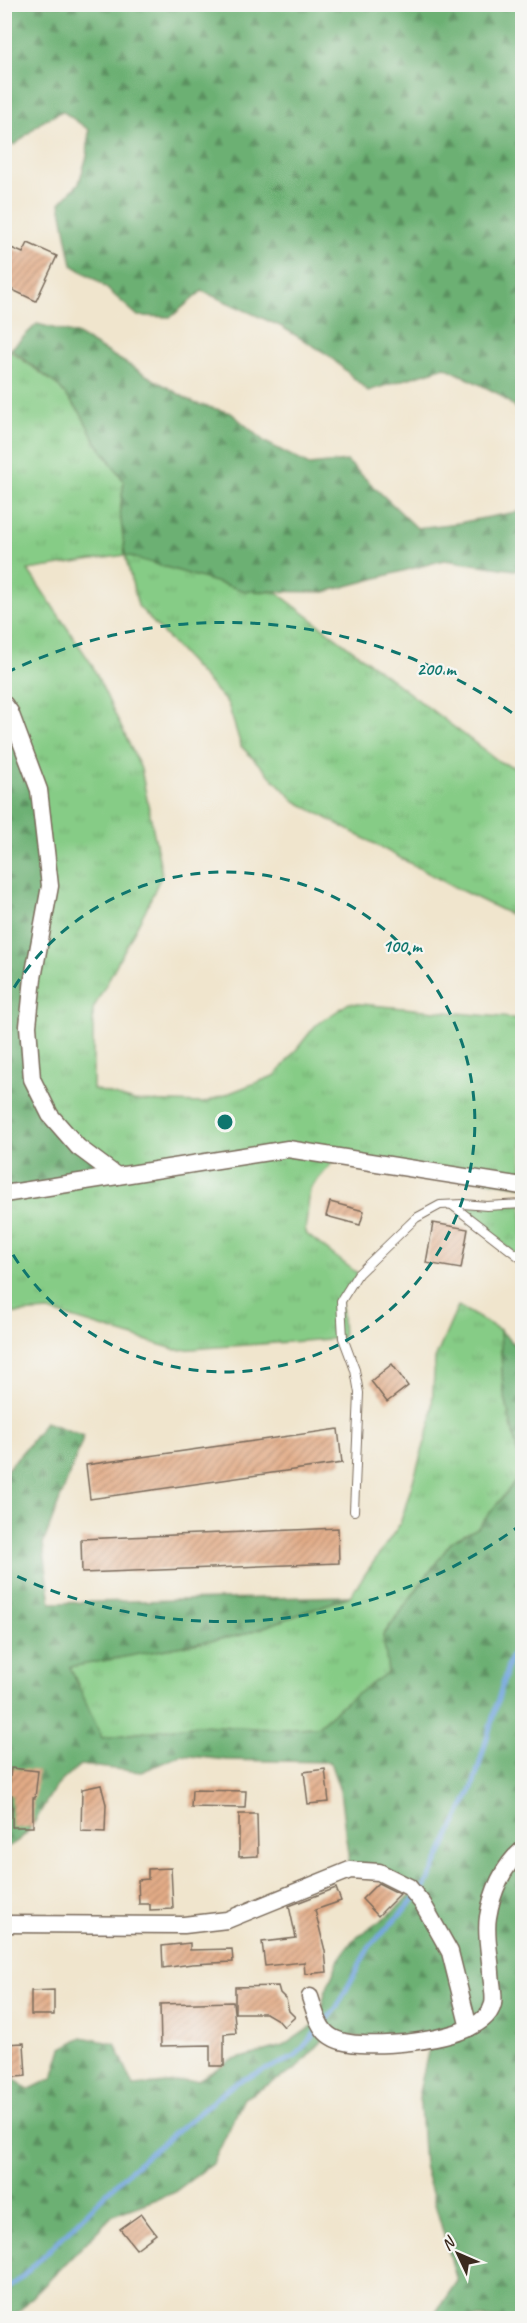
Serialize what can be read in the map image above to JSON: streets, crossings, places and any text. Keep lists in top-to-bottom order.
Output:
{
  "north": "top left",
  "rings": ["200 m", "100 m"]
}
